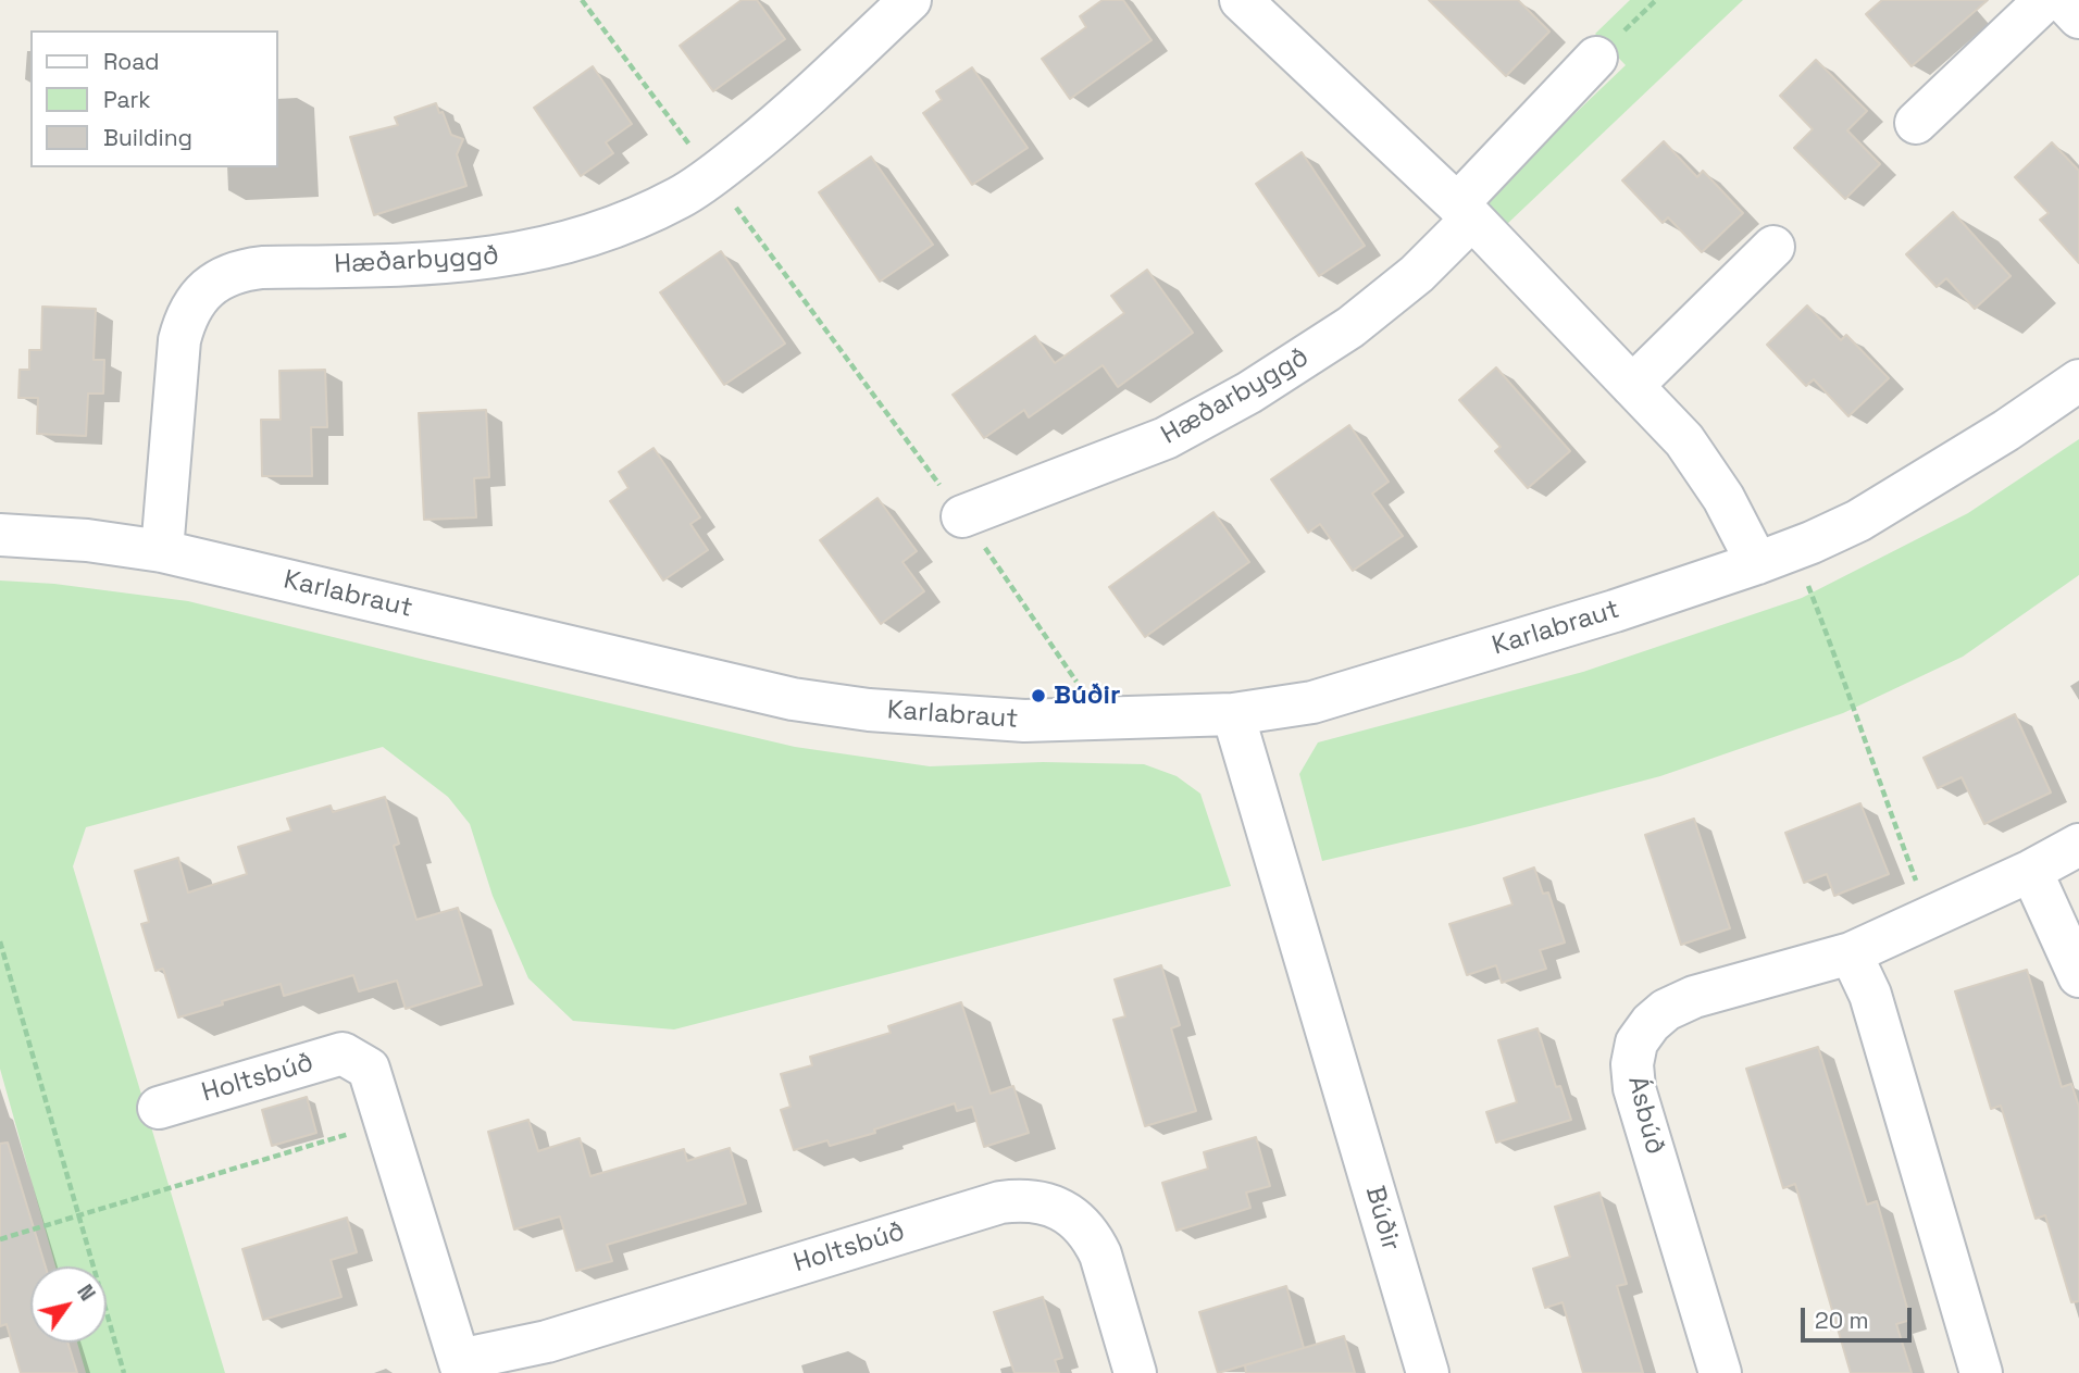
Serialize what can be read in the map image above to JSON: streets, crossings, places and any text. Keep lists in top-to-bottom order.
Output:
{
  "streets": {
    "street": [
      "Hæðarbyggð",
      "Karlabraut",
      "Holtsbúð",
      "Ásbúð",
      "Búðir"
    ]
  },
  "crossings": [
    ["Hæðarbyggð", "Karlabraut"],
    ["Karlabraut", "Búðir"]
  ],
  "places": ["Búðir"],
  "legend": ["Road", "Park", "Building"],
  "scale_bar": "20 m",
  "north": "top right"
}
